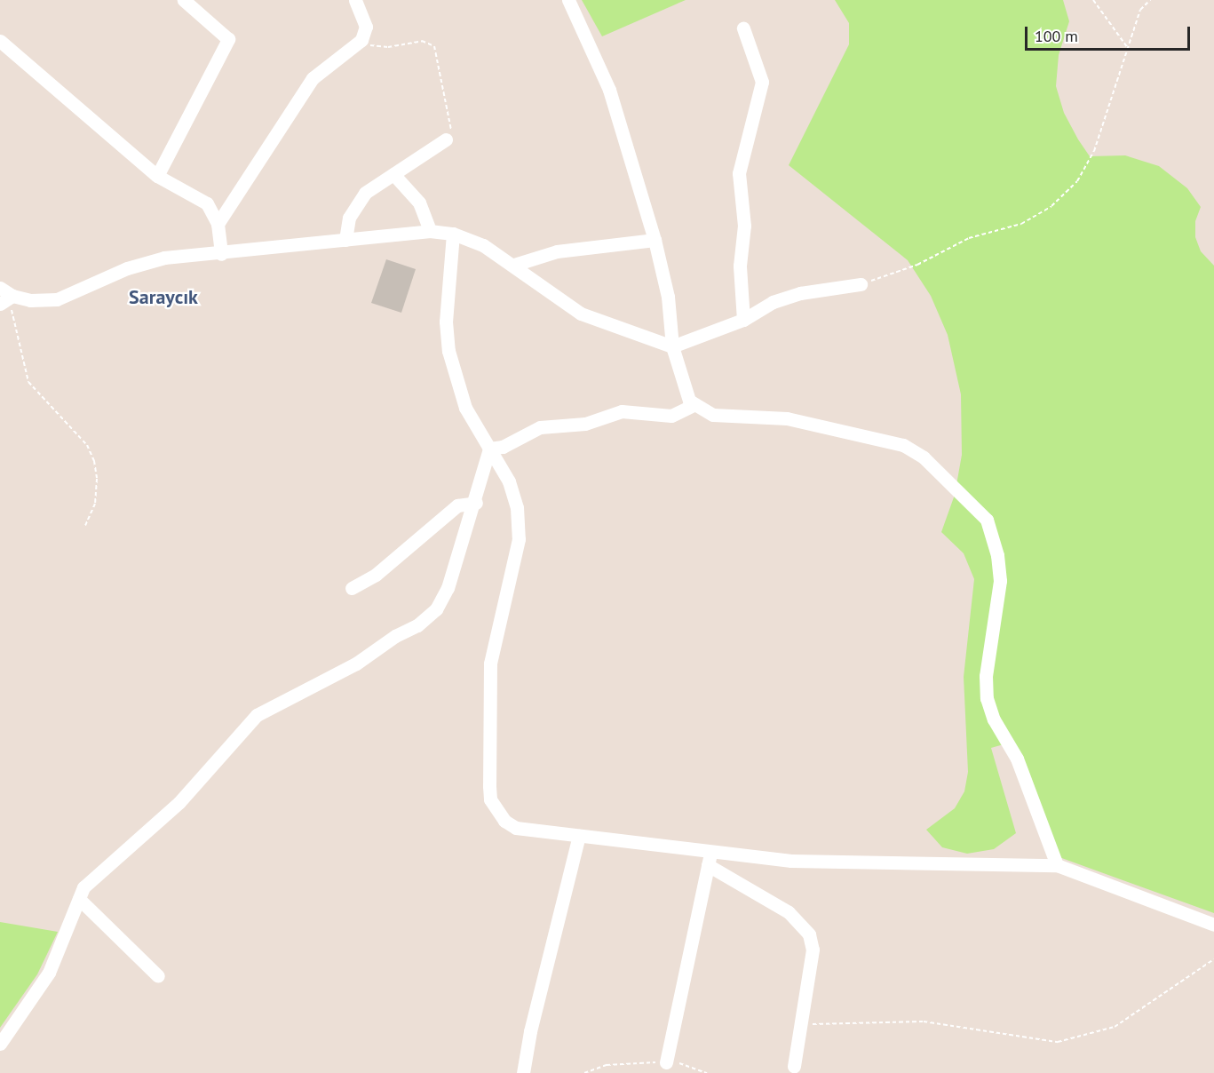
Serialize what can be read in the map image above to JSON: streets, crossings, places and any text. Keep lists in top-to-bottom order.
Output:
{
  "districts": ["Saraycık"],
  "scale_bar": "100 m"
}
